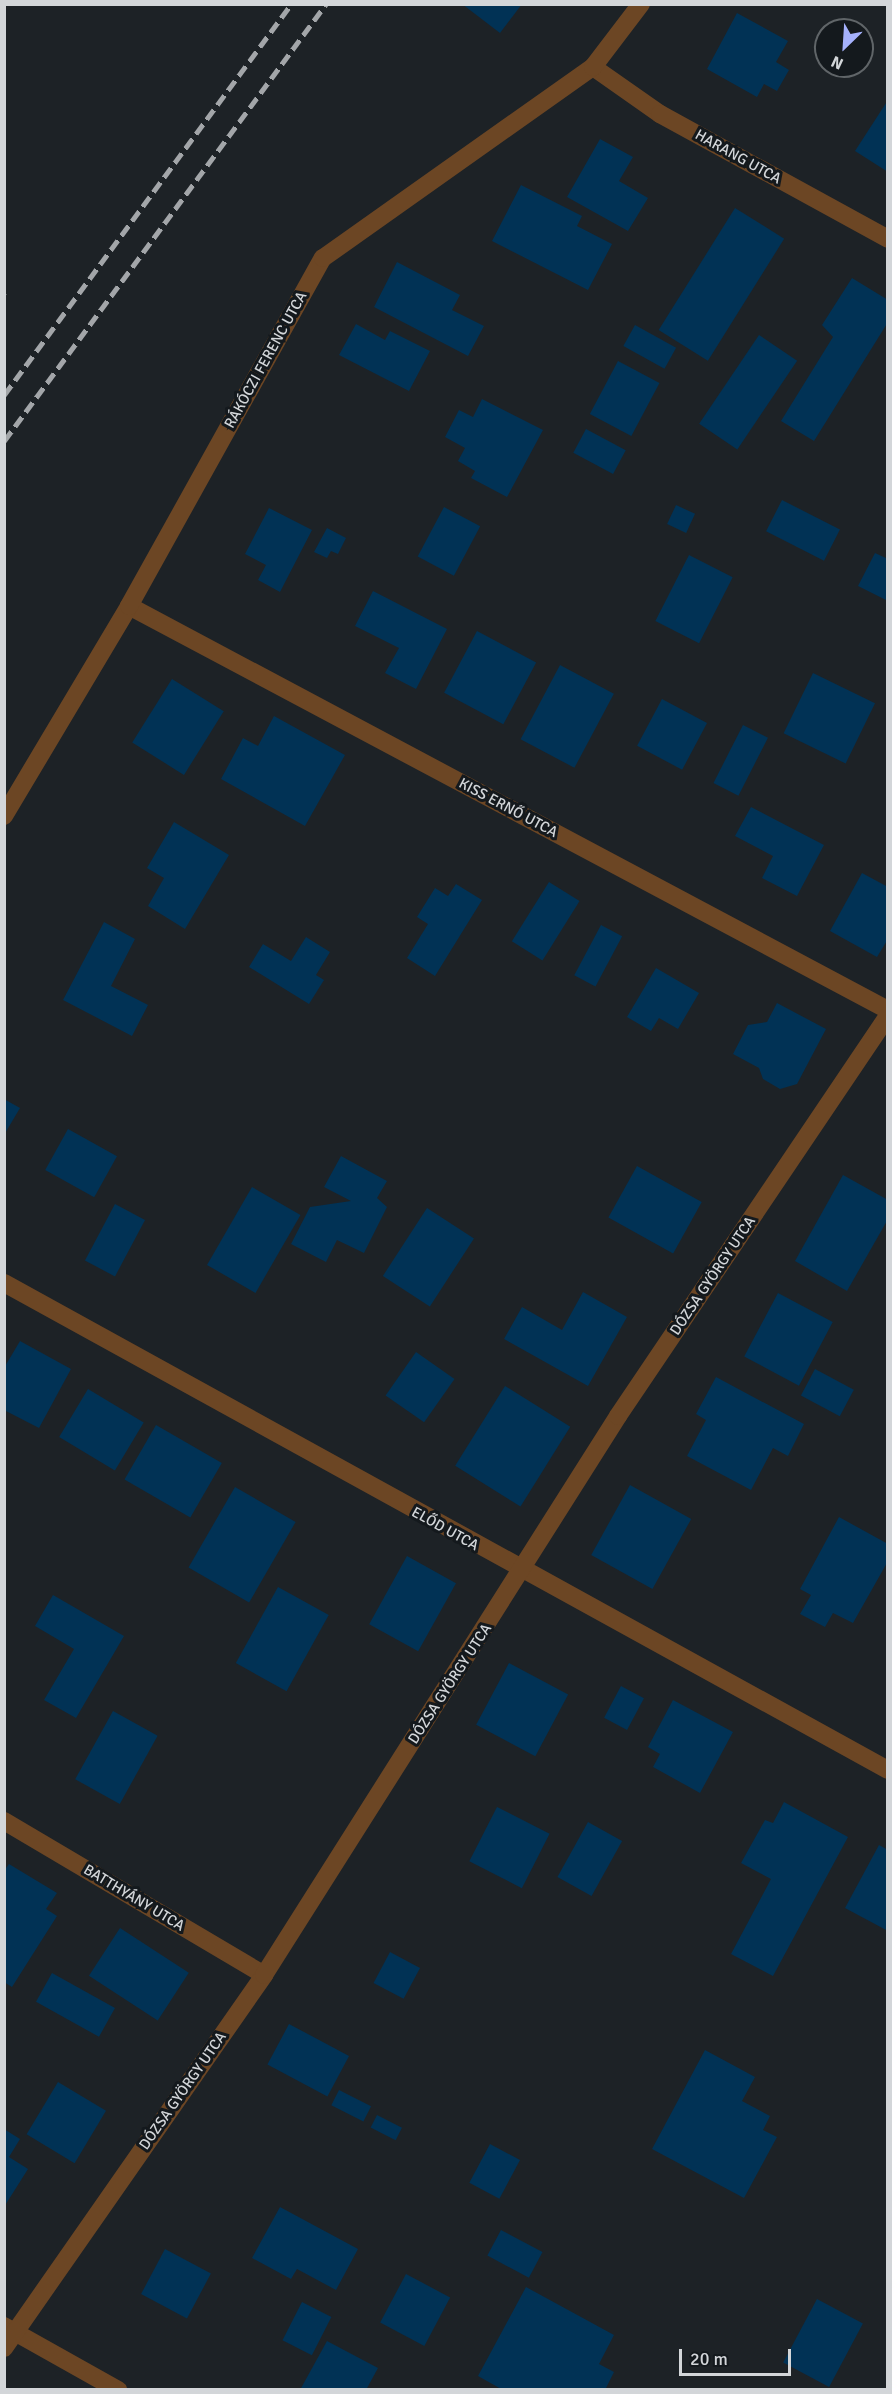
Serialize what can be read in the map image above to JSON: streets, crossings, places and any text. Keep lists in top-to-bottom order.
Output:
{
  "streets": {
    "street": [
      "HARANG UTCA",
      "RÁKÓCZI FERENC UTCA",
      "KISS ERNŐ UTCA",
      "DÓZSA GYÖRGY UTCA",
      "ELŐD UTCA",
      "BATTHYÁNY UTCA"
    ]
  },
  "crossings": [
    ["HARANG UTCA", "RÁKÓCZI FERENC UTCA"],
    ["RÁKÓCZI FERENC UTCA", "KISS ERNŐ UTCA"],
    ["DÓZSA GYÖRGY UTCA", "ELŐD UTCA"],
    ["DÓZSA GYÖRGY UTCA", "BATTHYÁNY UTCA"]
  ],
  "scale_bar": "20 m",
  "north": "bottom left"
}
